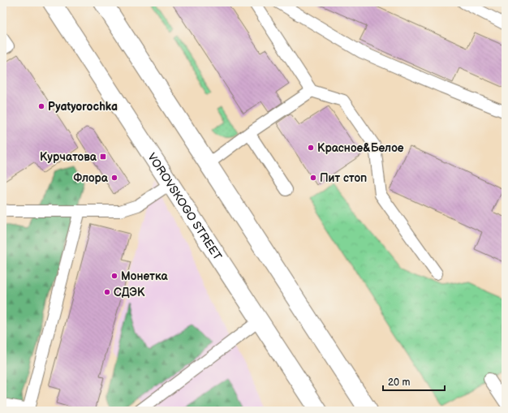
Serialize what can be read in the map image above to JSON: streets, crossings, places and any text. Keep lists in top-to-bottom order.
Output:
{
  "streets": {
    "main road": ["VOROVSKOGO STREET"]
  },
  "places": {
    "other": [
      "Pyatyorochka",
      "Красное&Белое",
      "Флора",
      "Пит стоп",
      "Монетка",
      "СДЭК"
    ],
    "transit": ["Курчатова"]
  },
  "scale_bar": "20 m"
}
